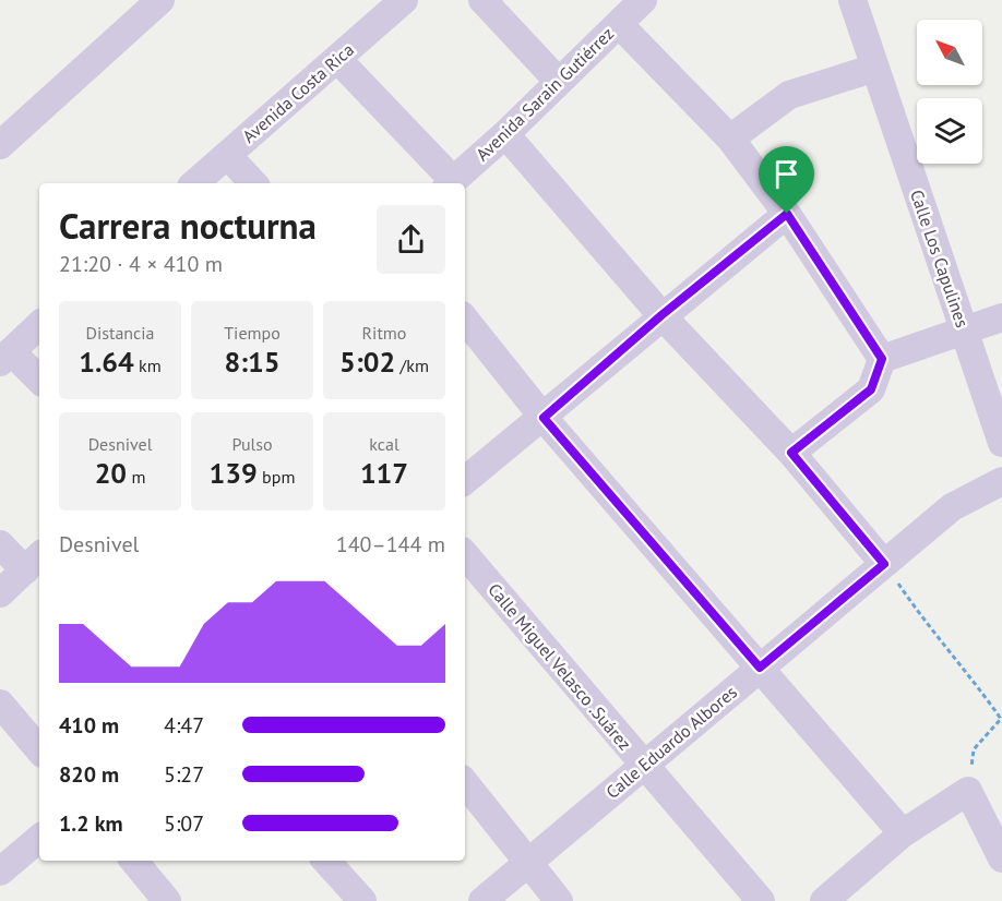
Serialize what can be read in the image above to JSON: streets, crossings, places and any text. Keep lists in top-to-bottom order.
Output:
{
  "streets": {
    "street": [
      "Avenida Costa Rica",
      "Avenida Sarain Gutiérrez",
      "Calle Los Capulines",
      "Calle Miguel Velasco .Suárez",
      "Calle Eduardo Albores"
    ]
  },
  "crossings": [
    ["Calle Miguel Velasco .Suárez", "Calle Eduardo Albores"]
  ],
  "north": "top left",
  "page": {
    "heading": ["Carrera nocturna", "21:20 · 4 × 410 m"],
    "stats": [
      ["Distancia", "1.64 km"],
      ["Tiempo", "8:15"],
      ["Ritmo", "5:02 /km"],
      ["Desnivel", "20 m"],
      ["Pulso", "139 bpm"],
      ["kcal", "117"]
    ],
    "chart": ["Desnivel", "140–144 m"],
    "list": [
      {
        "name": "410 m",
        "note": "4:47"
      },
      {
        "name": "820 m",
        "note": "5:27"
      },
      {
        "name": "1.2 km",
        "note": "5:07"
      }
    ]
  }
}
